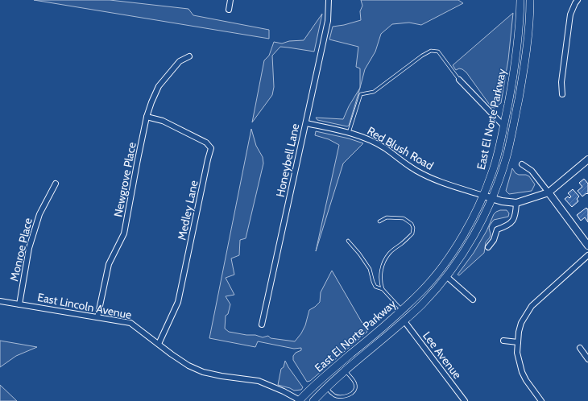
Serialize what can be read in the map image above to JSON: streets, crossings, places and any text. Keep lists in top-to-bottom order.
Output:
{
  "streets": {
    "main road": ["East El Norte Parkway"],
    "street": [
      "Red Blush Road",
      "Honeybell Lane",
      "Newgrove Place",
      "Medley Lane",
      "Monroe Place",
      "East Lincoln Avenue",
      "Lee Avenue"
    ]
  },
  "crossings": [
    ["East El Norte Parkway", "Red Blush Road"],
    ["East El Norte Parkway", "East Lincoln Avenue"],
    ["East El Norte Parkway", "Lee Avenue"],
    ["Red Blush Road", "Honeybell Lane"],
    ["Newgrove Place", "Medley Lane"],
    ["Newgrove Place", "East Lincoln Avenue"],
    ["Medley Lane", "East Lincoln Avenue"],
    ["Monroe Place", "East Lincoln Avenue"]
  ]
}
